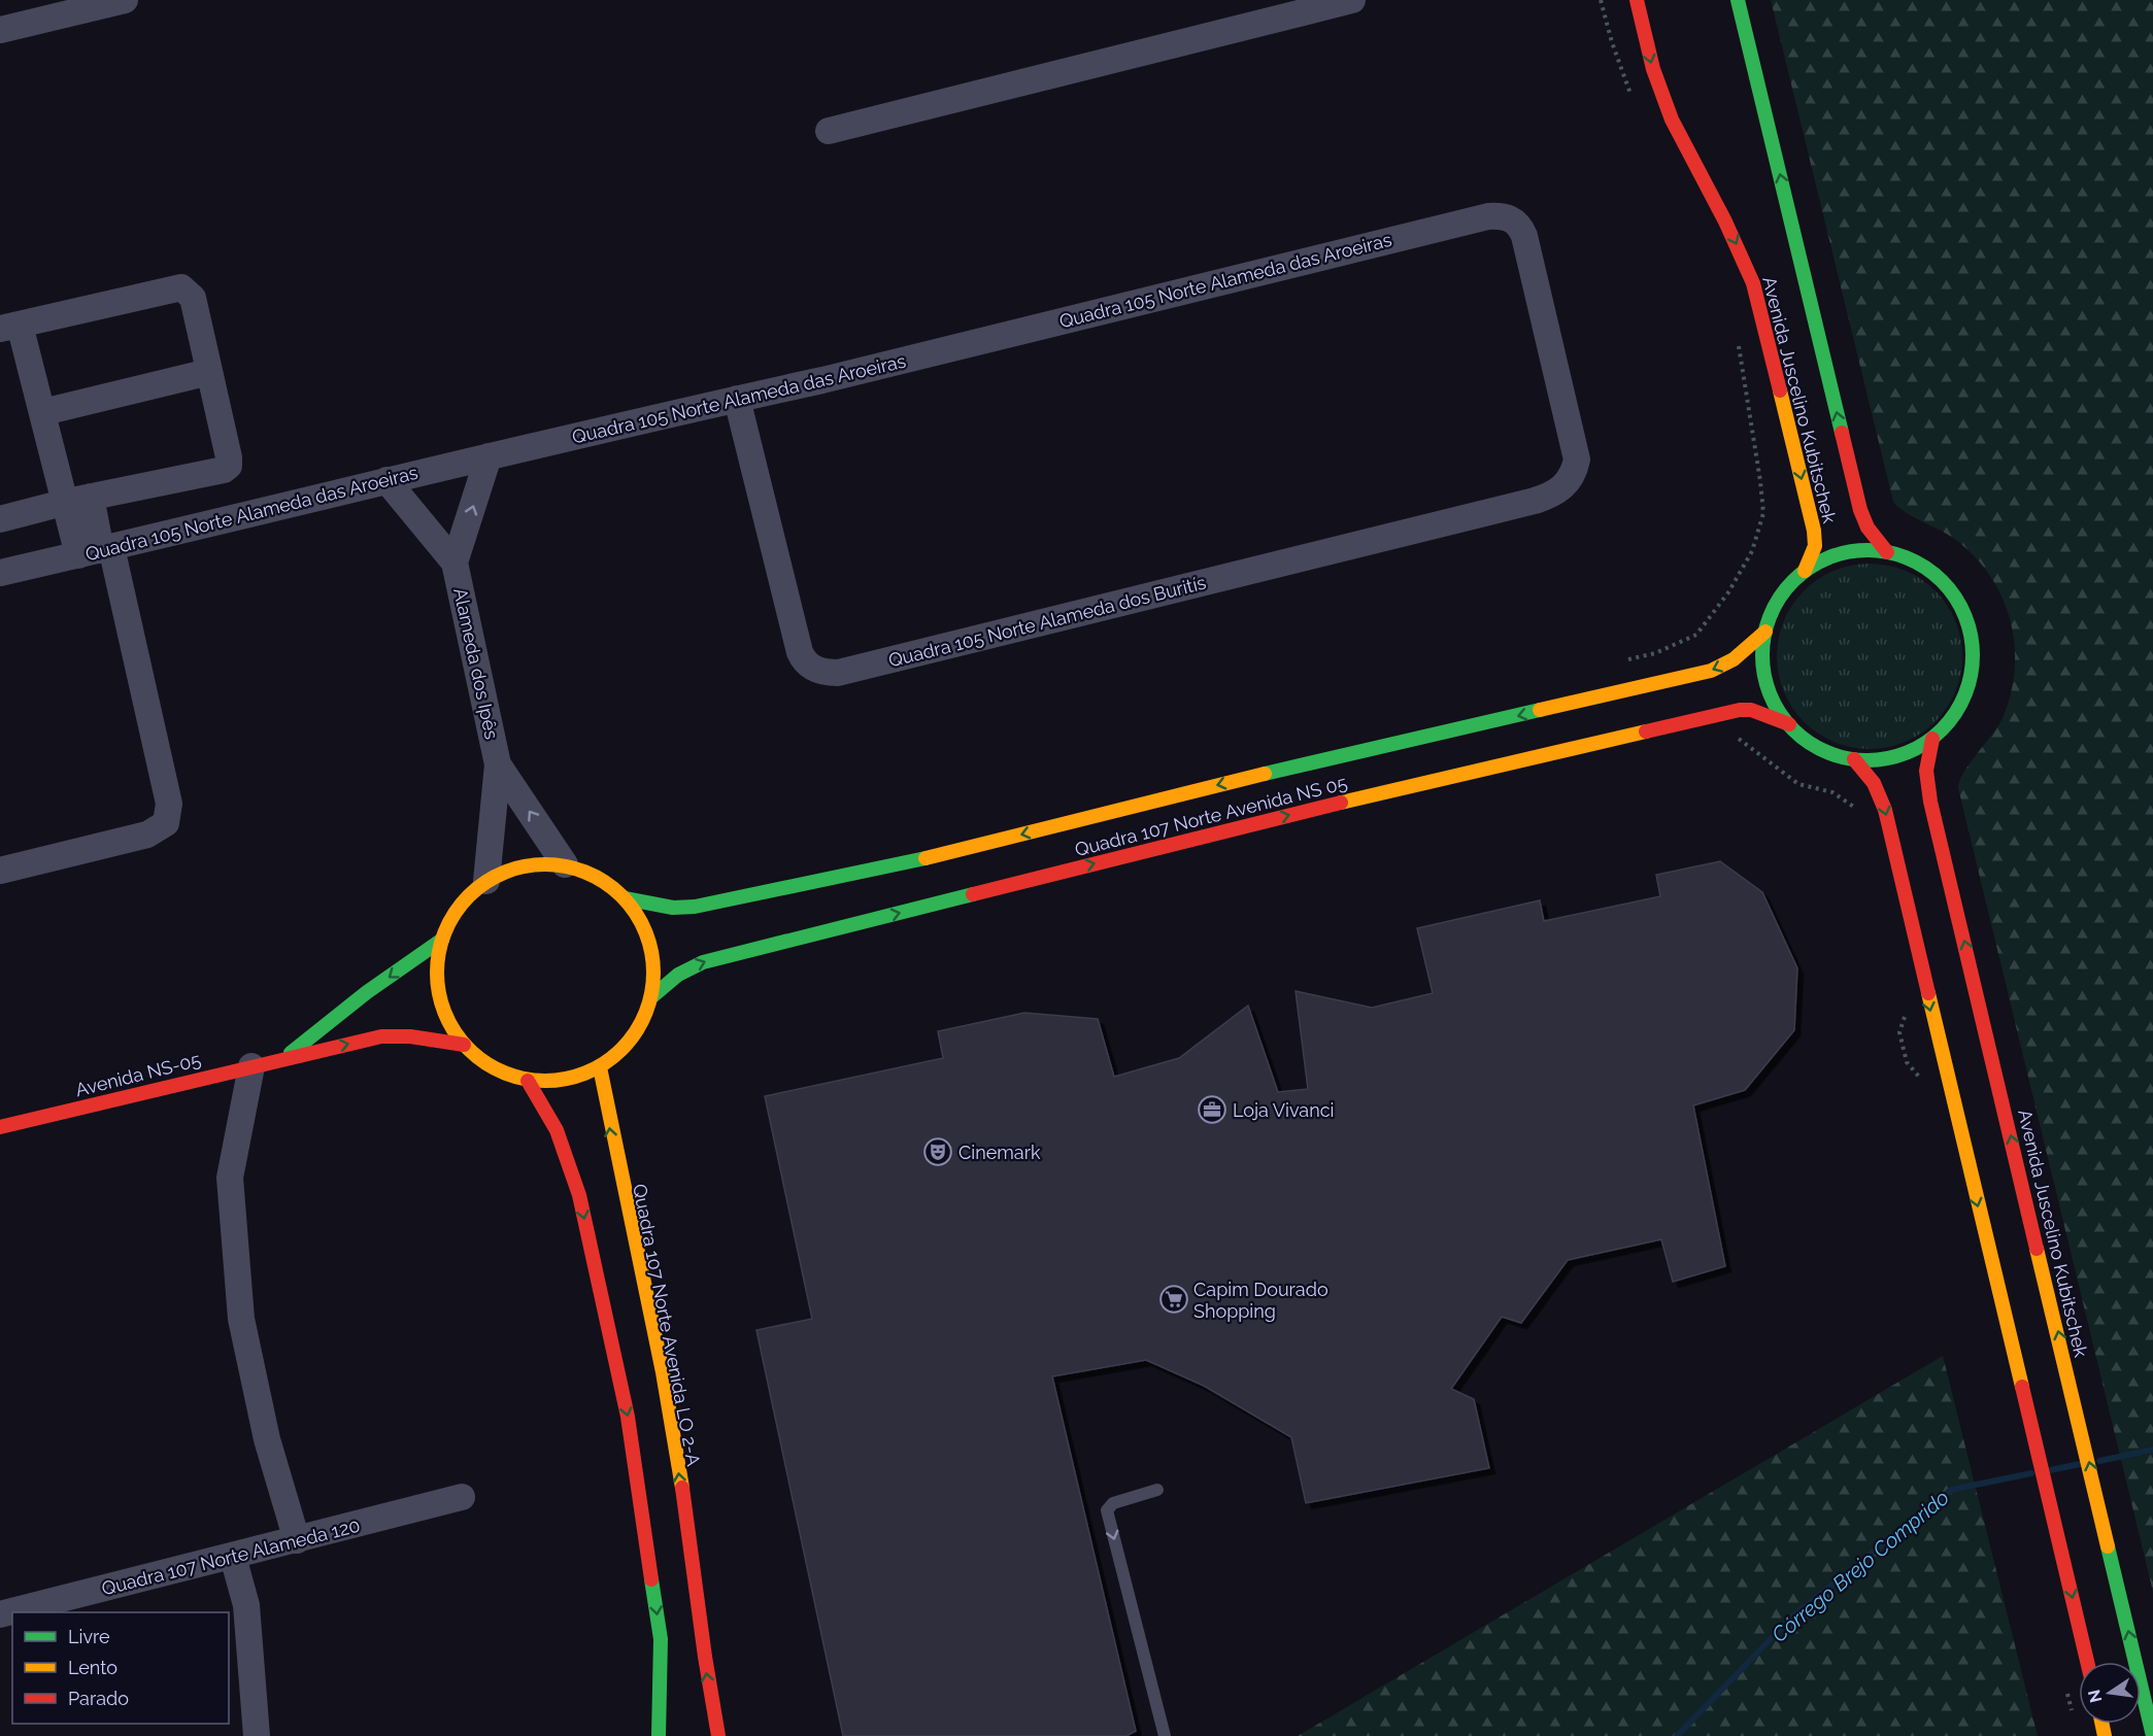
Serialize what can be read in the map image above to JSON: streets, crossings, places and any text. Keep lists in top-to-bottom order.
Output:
{
  "streets": {
    "street": [
      "Quadra 105 Norte Alameda das Aroeiras",
      "Avenida Juscelino Kubitschek",
      "Quadra 105 Norte Alameda dos Buritís",
      "Alameda dos Ipês",
      "Quadra 107 Norte Avenida NS 05",
      "Avenida NS-05",
      "Quadra 107 Norte Avenida LO 2-A",
      "Quadra 107 Norte Alameda 120"
    ]
  },
  "crossings": [
    ["Quadra 105 Norte Alameda das Aroeiras", "Quadra 105 Norte Alameda dos Buritís"],
    ["Quadra 105 Norte Alameda das Aroeiras", "Alameda dos Ipês"],
    ["Avenida Juscelino Kubitschek", "Quadra 107 Norte Avenida NS 05"],
    ["Alameda dos Ipês", "Quadra 107 Norte Avenida NS 05"],
    ["Alameda dos Ipês", "Quadra 107 Norte Avenida LO 2-A"],
    ["Quadra 107 Norte Avenida NS 05", "Quadra 107 Norte Avenida LO 2-A"]
  ],
  "water": ["Córrego Brejo Comprido"],
  "places": {
    "office": ["Loja Vivanci"],
    "theatre": ["Cinemark"],
    "supermarket": ["Capim Dourado Shopping"]
  },
  "legend": ["Livre", "Lento", "Parado"],
  "north": "left"
}
